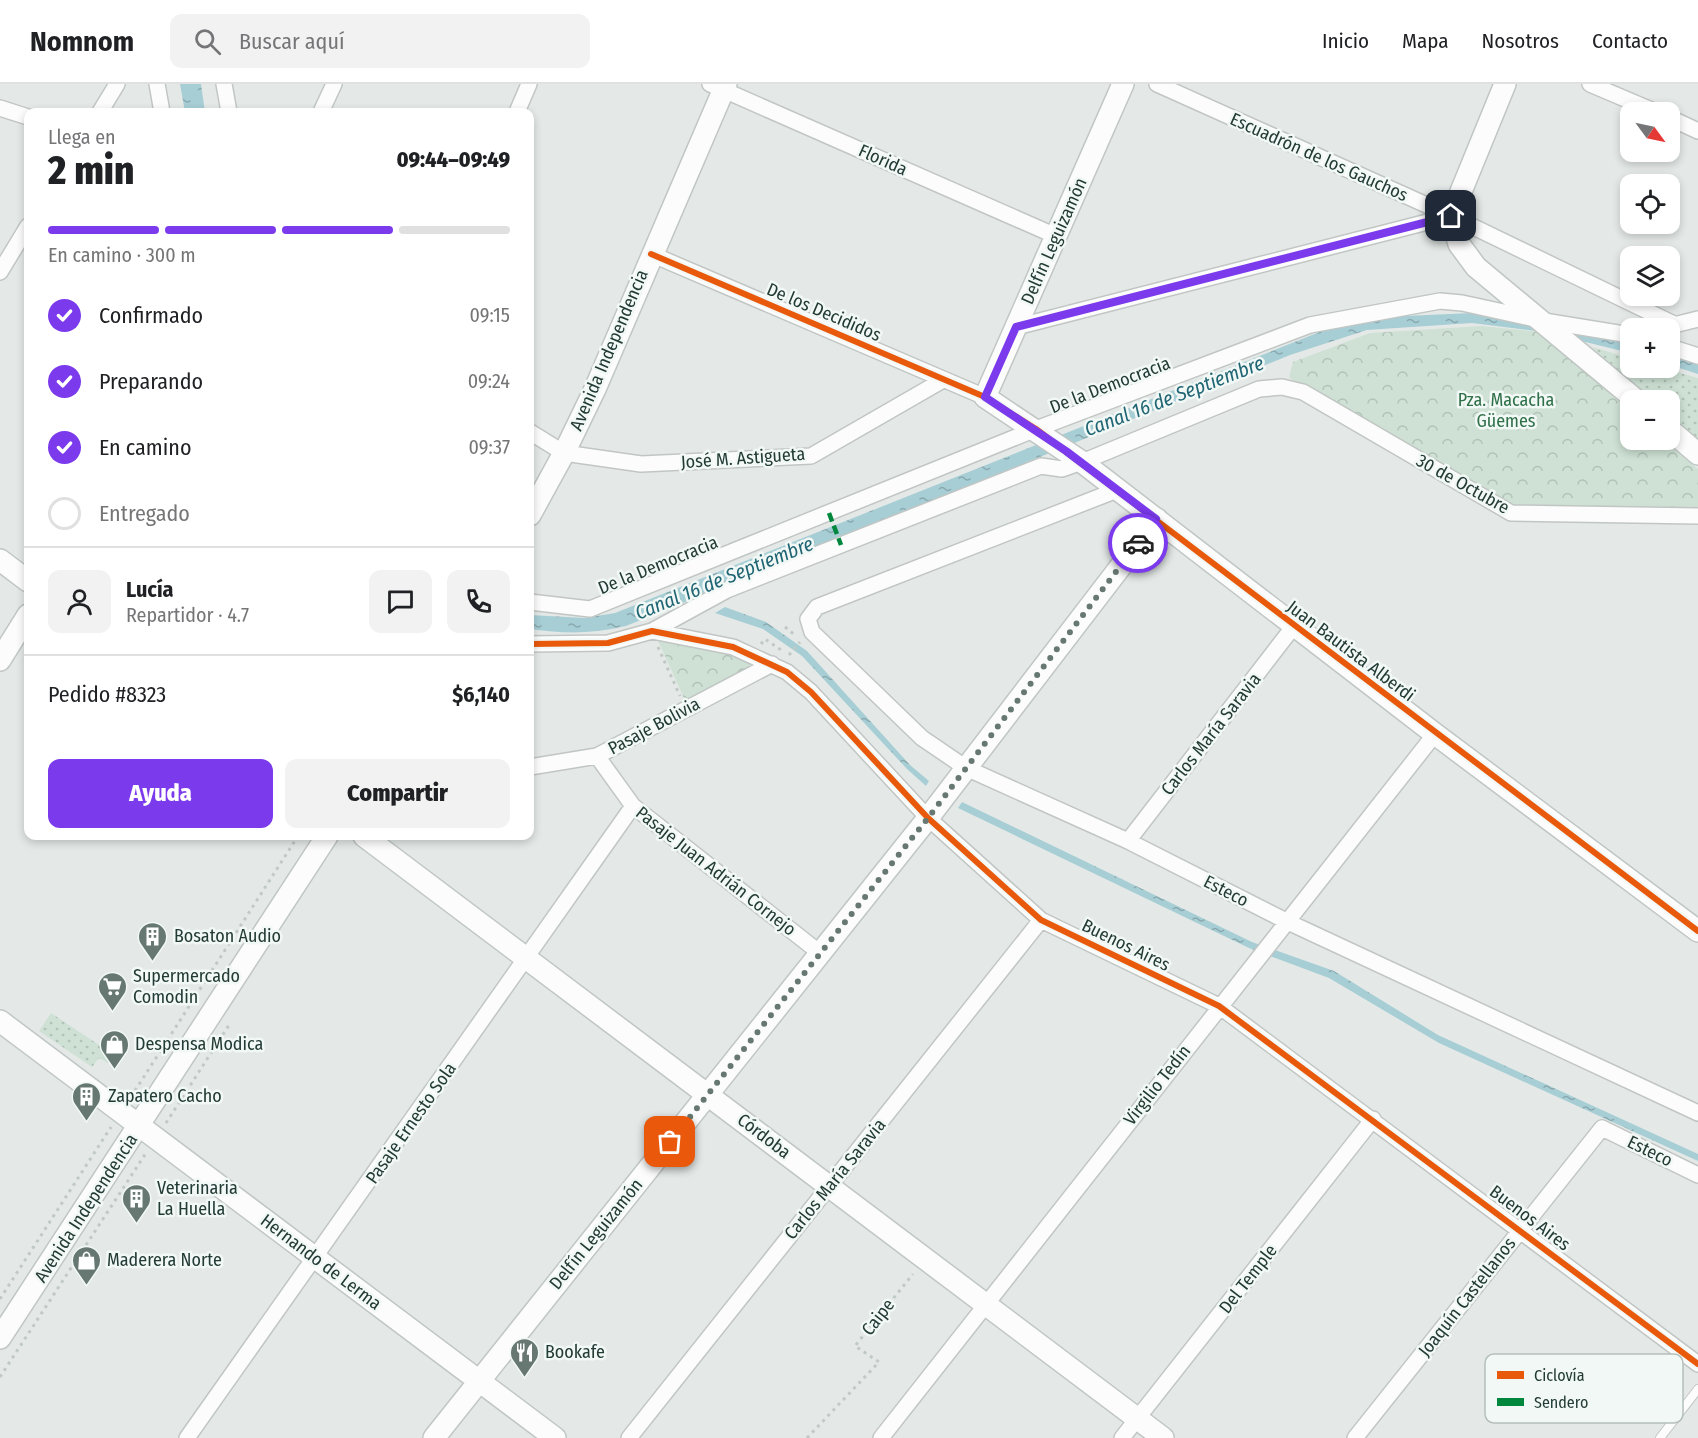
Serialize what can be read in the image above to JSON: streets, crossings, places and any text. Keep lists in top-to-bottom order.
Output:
{
  "streets": {
    "main road": [
      "Delfín Leguizamón",
      "Avenida Independencia",
      "Juan Bautista Alberdi",
      "Córdoba",
      "Hernando de Lerma"
    ],
    "street": [
      "Escuadrón de los Gauchos",
      "Florida",
      "De los Decididos",
      "De la Democracia",
      "José M. Astigueta",
      "30 de Octubre",
      "Pasaje Bolivia",
      "Carlos María Saravia",
      "Pasaje Juan Adrián Cornejo",
      "Esteco",
      "Buenos Aires",
      "Virgilio Tedín",
      "Pasaje Ernesto Sola",
      "Del Temple",
      "Joaquín Castellanos"
    ],
    "path": ["Caipe"]
  },
  "crossings": [
    ["Florida", "Delfín Leguizamón"],
    ["Florida", "Avenida Independencia"],
    ["Delfín Leguizamón", "De los Decididos"],
    ["Delfín Leguizamón", "Juan Bautista Alberdi"],
    ["Delfín Leguizamón", "Pasaje Juan Adrián Cornejo"],
    ["Delfín Leguizamón", "Esteco"],
    ["Delfín Leguizamón", "Buenos Aires"],
    ["Delfín Leguizamón", "Córdoba"],
    ["Delfín Leguizamón", "Hernando de Lerma"],
    ["De los Decididos", "Avenida Independencia"],
    ["De los Decididos", "José M. Astigueta"],
    ["De los Decididos", "Juan Bautista Alberdi"],
    ["Avenida Independencia", "José M. Astigueta"],
    ["Avenida Independencia", "Hernando de Lerma"],
    ["De la Democracia", "Juan Bautista Alberdi"],
    ["30 de Octubre", "Juan Bautista Alberdi"],
    ["Juan Bautista Alberdi", "Carlos María Saravia"],
    ["Juan Bautista Alberdi", "Esteco"],
    ["Juan Bautista Alberdi", "Virgilio Tedín"],
    ["Pasaje Bolivia", "Pasaje Juan Adrián Cornejo"],
    ["Pasaje Bolivia", "Buenos Aires"],
    ["Carlos María Saravia", "Esteco"],
    ["Carlos María Saravia", "Buenos Aires"],
    ["Carlos María Saravia", "Córdoba"],
    ["Pasaje Juan Adrián Cornejo", "Pasaje Ernesto Sola"],
    ["Esteco", "Virgilio Tedín"],
    ["Esteco", "Joaquín Castellanos"],
    ["Buenos Aires", "Virgilio Tedín"],
    ["Buenos Aires", "Del Temple"],
    ["Buenos Aires", "Joaquín Castellanos"],
    ["Virgilio Tedín", "Córdoba"],
    ["Pasaje Ernesto Sola", "Córdoba"],
    ["Pasaje Ernesto Sola", "Hernando de Lerma"],
    ["Córdoba", "Del Temple"]
  ],
  "water": ["Canal 16 de Septiembre"],
  "parks": ["Pza. Macacha Güemes"],
  "places": {
    "building": ["Bosaton Audio", "Zapatero Cacho", "Veterinaria La Huella"],
    "supermarket": ["Supermercado Comodin"],
    "shop": ["Despensa Modica", "Maderera Norte"],
    "restaurant": ["Bookafe"]
  },
  "legend": ["Ciclovía", "Sendero"],
  "north": "bottom right",
  "page": {
    "header": "Nomnom",
    "search": "Buscar aquí",
    "nav": [
      "Inicio",
      "Mapa",
      "Nosotros",
      "Contacto"
    ],
    "map_buttons": ["+", "−"],
    "heading": ["2 min", "Llega en", "09:44–09:49"],
    "panel": [
      "Lucía",
      "Repartidor · 4.7",
      "Pedido #8323",
      "$6,140"
    ],
    "bar": "En camino · 300 m",
    "list": [
      ["Confirmado", "09:15"],
      ["Preparando", "09:24"],
      ["En camino", "09:37"],
      "Entregado"
    ],
    "buttons": ["Ayuda", "Compartir"]
  }
}
